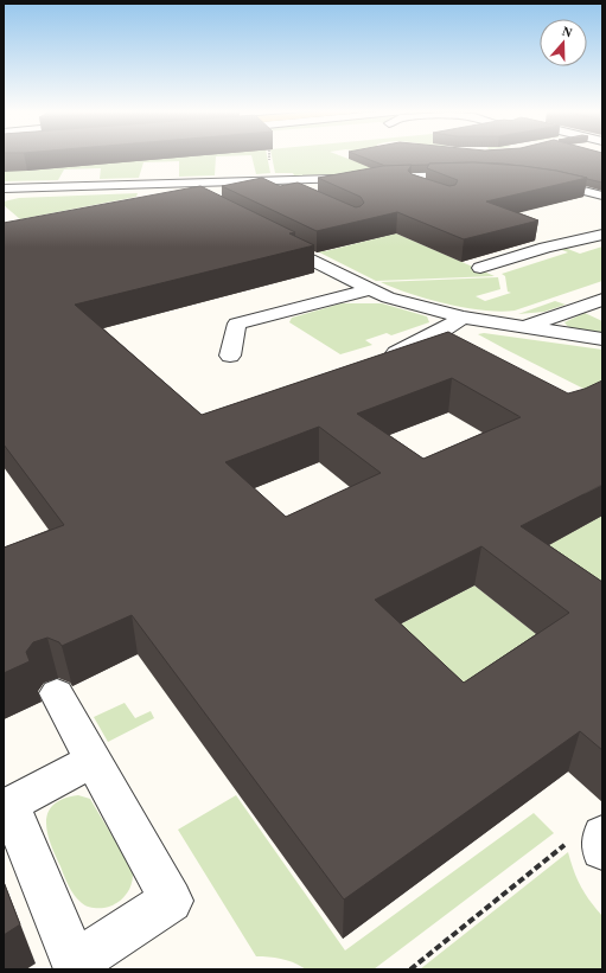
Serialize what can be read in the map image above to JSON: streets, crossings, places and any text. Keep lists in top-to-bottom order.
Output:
{
  "north": "top"
}
